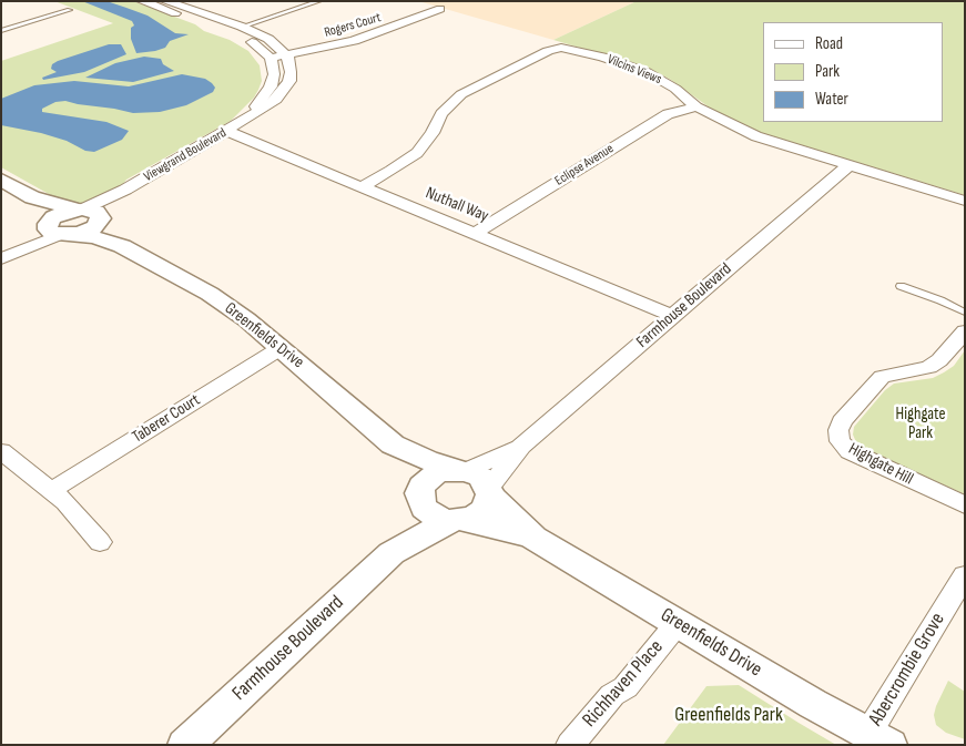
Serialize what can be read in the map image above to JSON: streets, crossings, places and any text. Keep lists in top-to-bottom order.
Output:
{
  "streets": {
    "street": [
      "Rogers Court",
      "Vilcins Views",
      "Viewgrand Boulevard",
      "Eclipse Avenue",
      "Nuthall Way",
      "Farmhouse Boulevard",
      "Greenfields Drive",
      "Taberer Court",
      "Highgate Hill",
      "Abercrombie Grove",
      "Richhaven Place"
    ]
  },
  "crossings": [
    ["Rogers Court", "Viewgrand Boulevard"],
    ["Vilcins Views", "Eclipse Avenue"],
    ["Vilcins Views", "Nuthall Way"],
    ["Vilcins Views", "Farmhouse Boulevard"],
    ["Viewgrand Boulevard", "Nuthall Way"],
    ["Viewgrand Boulevard", "Greenfields Drive"],
    ["Eclipse Avenue", "Nuthall Way"],
    ["Nuthall Way", "Farmhouse Boulevard"],
    ["Farmhouse Boulevard", "Greenfields Drive"],
    ["Greenfields Drive", "Taberer Court"],
    ["Greenfields Drive", "Abercrombie Grove"],
    ["Greenfields Drive", "Richhaven Place"]
  ],
  "parks": ["Highgate Park", "Greenfields Park"],
  "legend": ["Road", "Park", "Water"]
}
